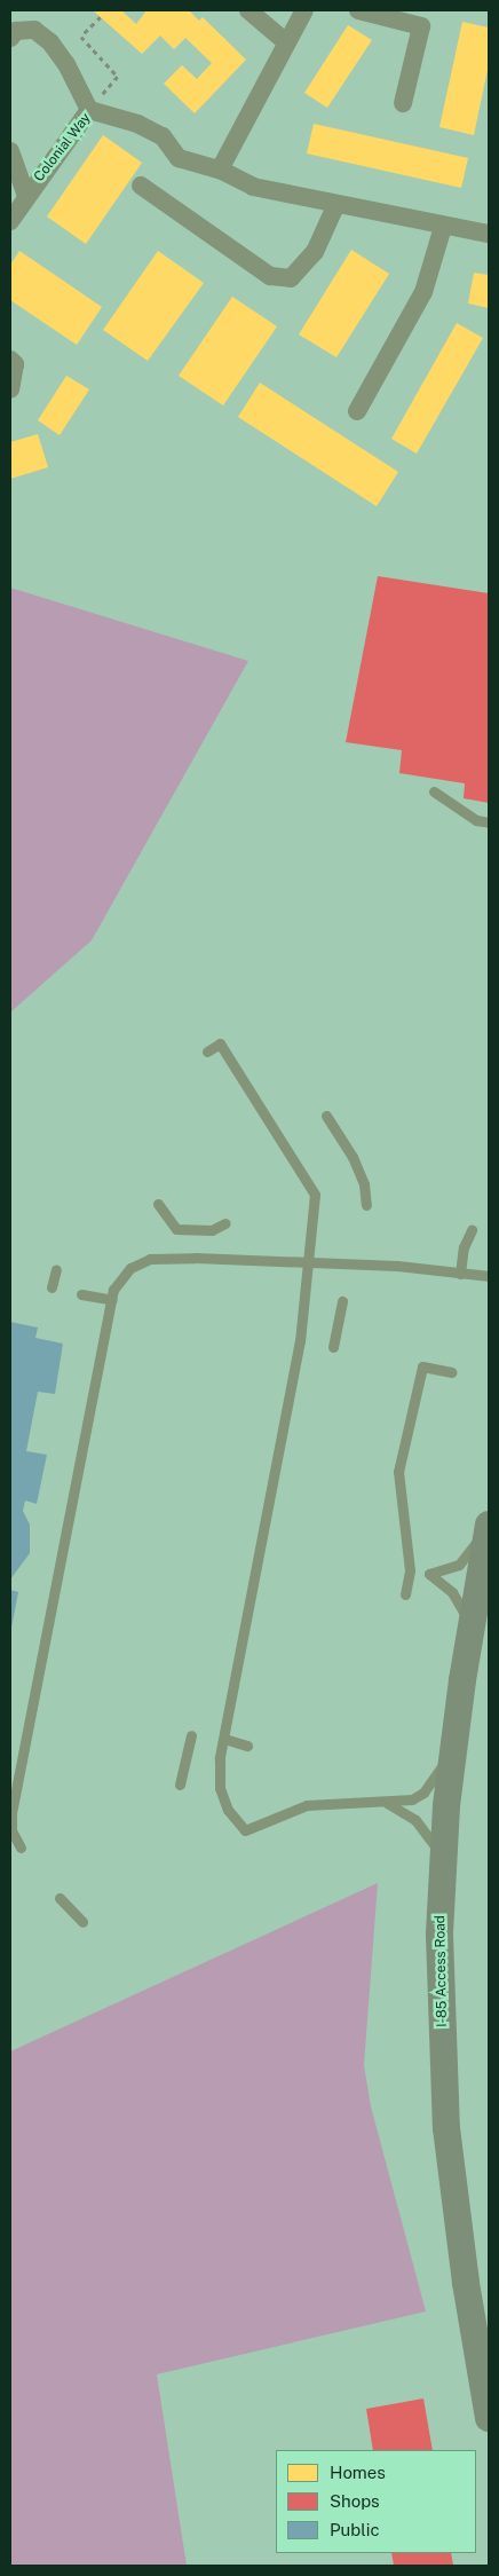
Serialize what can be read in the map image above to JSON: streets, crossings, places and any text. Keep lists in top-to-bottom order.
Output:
{
  "streets": {
    "main road": ["I-85 Access Road"],
    "street": ["Colonial Way"]
  },
  "legend": ["Homes", "Shops", "Public"]
}
